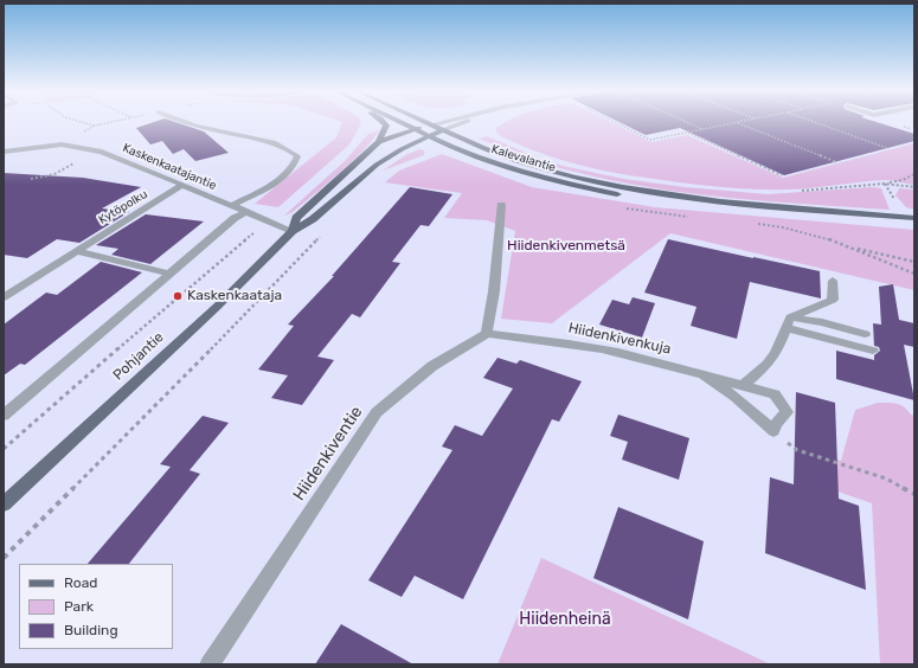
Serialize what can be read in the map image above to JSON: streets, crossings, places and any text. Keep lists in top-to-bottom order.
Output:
{
  "streets": {
    "main road": ["Kalevalantie", "Pohjantie"],
    "street": [
      "Kaskenkaatajantie",
      "Kytöpolku",
      "Hiidenkivenkuja",
      "Hiidenkiventie"
    ]
  },
  "crossings": [
    ["Kalevalantie", "Pohjantie"],
    ["Kaskenkaatajantie", "Kytöpolku"],
    ["Kaskenkaatajantie", "Pohjantie"],
    ["Hiidenkivenkuja", "Hiidenkiventie"]
  ],
  "parks": ["Hiidenkivenmetsä", "Hiidenheinä"],
  "places": ["Kaskenkaataja"],
  "legend": ["Road", "Park", "Building"]
}
